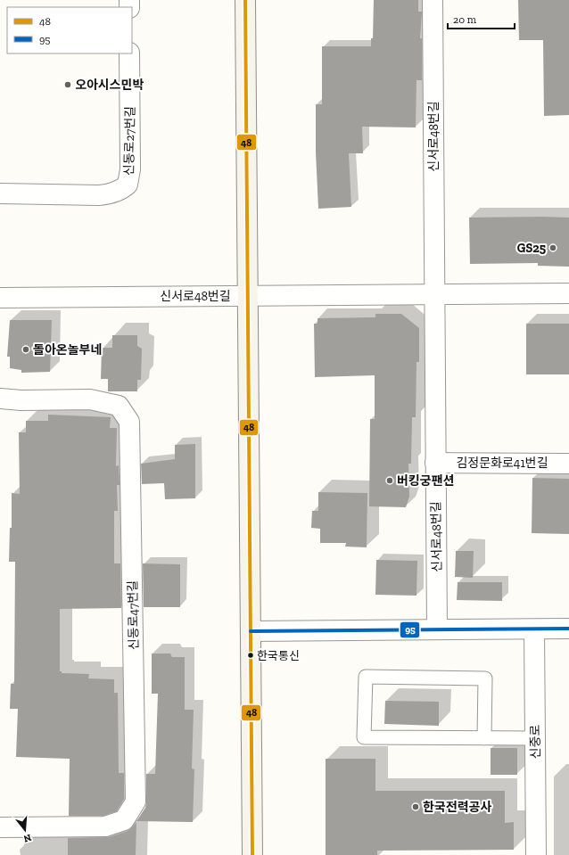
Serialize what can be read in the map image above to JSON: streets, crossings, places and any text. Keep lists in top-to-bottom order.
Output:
{
  "streets": {
    "street": [
      "신서로48번길",
      "신동로27번길",
      "김정문화로41번길",
      "신동로47번길",
      "신중로"
    ]
  },
  "crossings": [
    ["신서로48번길", "김정문화로41번길"]
  ],
  "places": [
    "오아시스민박",
    "GS25",
    "돌아온놀부네",
    "버킹궁팬션",
    "한국통신",
    "한국전력공사"
  ],
  "lines": ["transit line 48", "transit line 95"],
  "legend": ["48", "95"],
  "scale_bar": "20 m",
  "north": "bottom"
}
